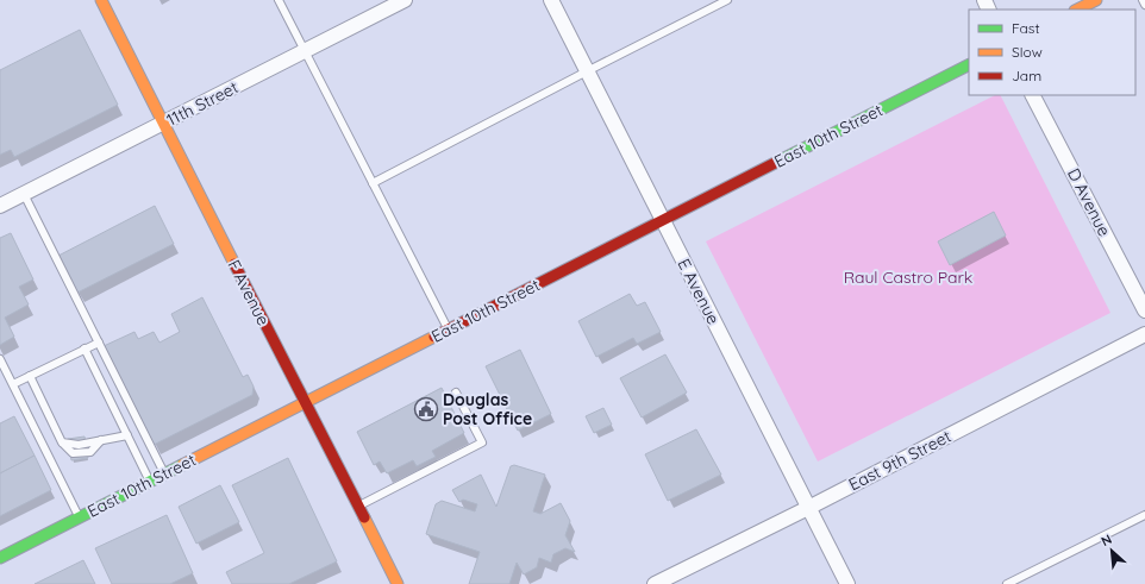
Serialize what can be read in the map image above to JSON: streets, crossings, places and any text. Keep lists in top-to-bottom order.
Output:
{
  "streets": {
    "main road": ["East 10th Street", "F Avenue"],
    "street": [
      "11th Street",
      "D Avenue",
      "E Avenue",
      "East 9th Street"
    ]
  },
  "crossings": [
    ["11th Street", "F Avenue"],
    ["East 10th Street", "E Avenue"],
    ["East 10th Street", "F Avenue"],
    ["E Avenue", "East 9th Street"]
  ],
  "parks": ["Raul Castro Park"],
  "places": {
    "public building": ["Douglas Post Office"]
  },
  "legend": ["Fast", "Slow", "Jam"],
  "north": "top left"
}
